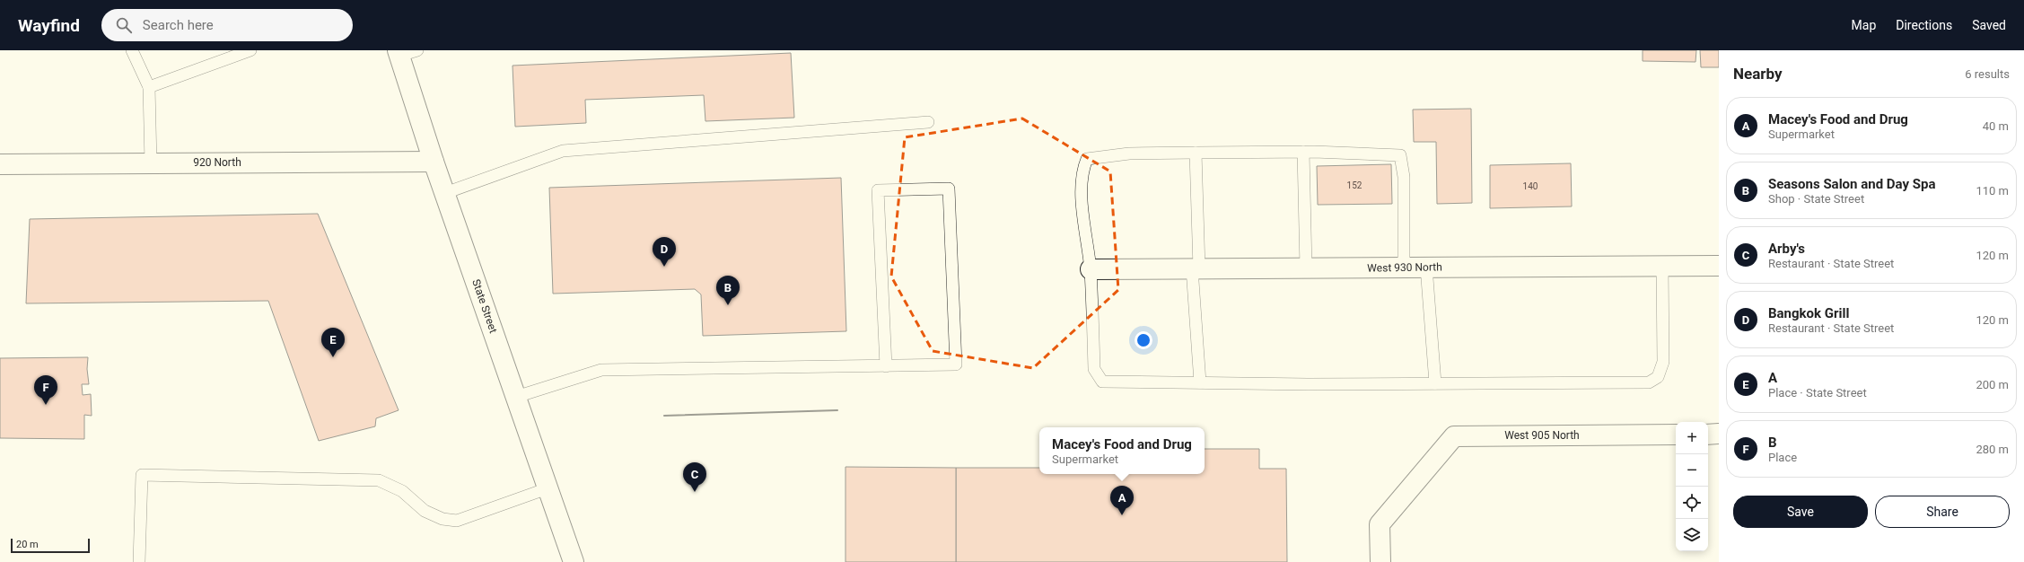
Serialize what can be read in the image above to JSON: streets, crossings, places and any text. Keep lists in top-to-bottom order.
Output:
{
  "streets": {
    "street": [
      "920 North",
      "West 930 North",
      "State Street",
      "West 905 North"
    ]
  },
  "crossings": [
    ["920 North", "State Street"]
  ],
  "house_numbers": ["152", "140"],
  "scale_bar": "20 m",
  "page": {
    "header": "Wayfind",
    "search": "Search here",
    "nav": ["Map", "Directions", "Saved"],
    "heading": ["Nearby", "6 results"],
    "list": [
      {
        "mark": "A",
        "name": "Macey's Food and Drug",
        "note": "Supermarket",
        "value": "40 m"
      },
      {
        "mark": "B",
        "name": "Seasons Salon and Day Spa",
        "note": "Shop · State Street",
        "value": "110 m"
      },
      {
        "mark": "C",
        "name": "Arby's",
        "note": "Restaurant · State Street",
        "value": "120 m"
      },
      {
        "mark": "D",
        "name": "Bangkok Grill",
        "note": "Restaurant · State Street",
        "value": "120 m"
      },
      {
        "mark": "E",
        "name": "A",
        "note": "Place · State Street",
        "value": "200 m"
      },
      {
        "mark": "F",
        "name": "B",
        "note": "Place",
        "value": "280 m"
      }
    ],
    "pins": [
      "D",
      "B",
      "E",
      "F",
      "C",
      "A"
    ],
    "map_buttons": ["+", "−"],
    "popup": ["Macey's Food and Drug", "Supermarket"],
    "buttons": ["Save", "Share"],
    "scale": "20 m"
  }
}
